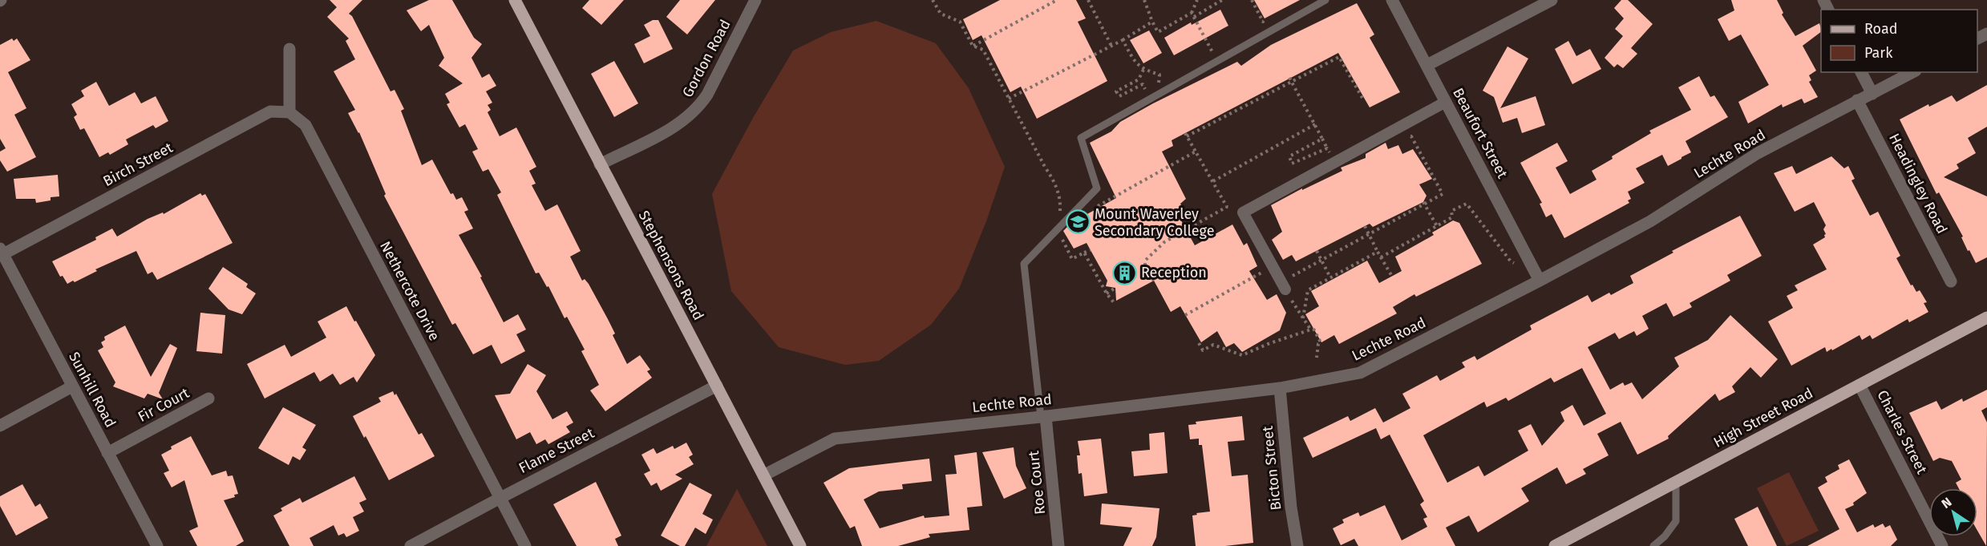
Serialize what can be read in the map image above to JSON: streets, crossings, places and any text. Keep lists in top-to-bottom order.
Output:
{
  "streets": {
    "main road": ["Stephensons Road", "High Street Road"],
    "street": [
      "Gordon Road",
      "Beaufort Street",
      "Lechte Road",
      "Birch Street",
      "Headingley Road",
      "Nethercote Drive",
      "Sunhill Road",
      "Fir Court",
      "Charles Street",
      "Flame Street",
      "Bicton Street",
      "Roe Court"
    ]
  },
  "crossings": [
    ["Gordon Road", "Stephensons Road"],
    ["Beaufort Street", "Lechte Road"],
    ["Lechte Road", "Headingley Road"],
    ["Lechte Road", "Stephensons Road"],
    ["Lechte Road", "Bicton Street"],
    ["Lechte Road", "Roe Court"],
    ["Birch Street", "Nethercote Drive"],
    ["Birch Street", "Sunhill Road"],
    ["Stephensons Road", "Flame Street"],
    ["Nethercote Drive", "Flame Street"],
    ["Sunhill Road", "Fir Court"],
    ["High Street Road", "Charles Street"]
  ],
  "places": {
    "school or university": ["Mount Waverley Secondary College"],
    "building": ["Reception"]
  },
  "legend": ["Road", "Park"],
  "north": "top left"
}
